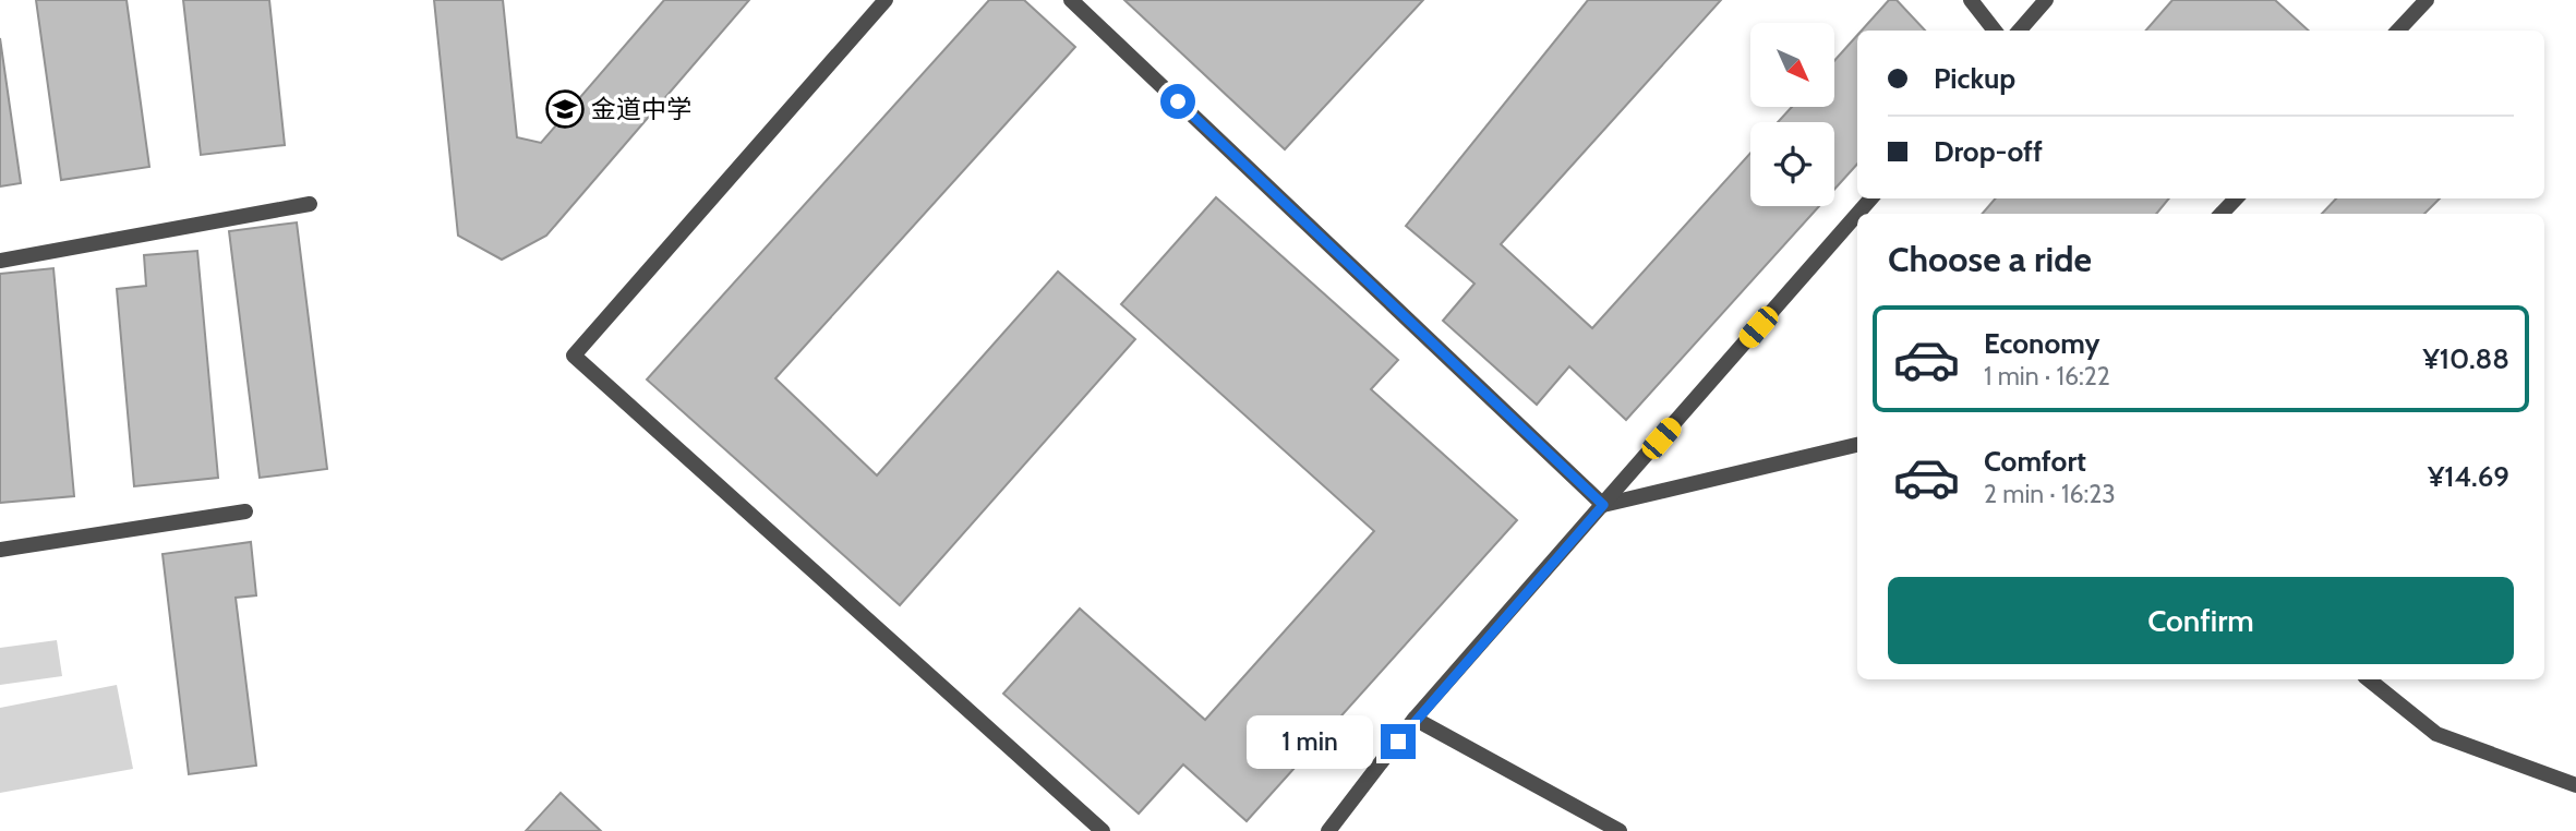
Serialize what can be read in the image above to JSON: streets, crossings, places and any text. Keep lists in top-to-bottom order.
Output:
{
  "places": {
    "school or university": ["金道中学"]
  },
  "north": "bottom right",
  "page": {
    "banner": ["Pickup", "Drop-off"],
    "heading": "Choose a ride",
    "list": [
      {
        "name": "Economy",
        "note": "1 min · 16:22",
        "value": "¥10.88"
      },
      {
        "name": "Comfort",
        "note": "2 min · 16:23",
        "value": "¥14.69"
      }
    ],
    "buttons": "Confirm",
    "bubble": "1 min"
  }
}
